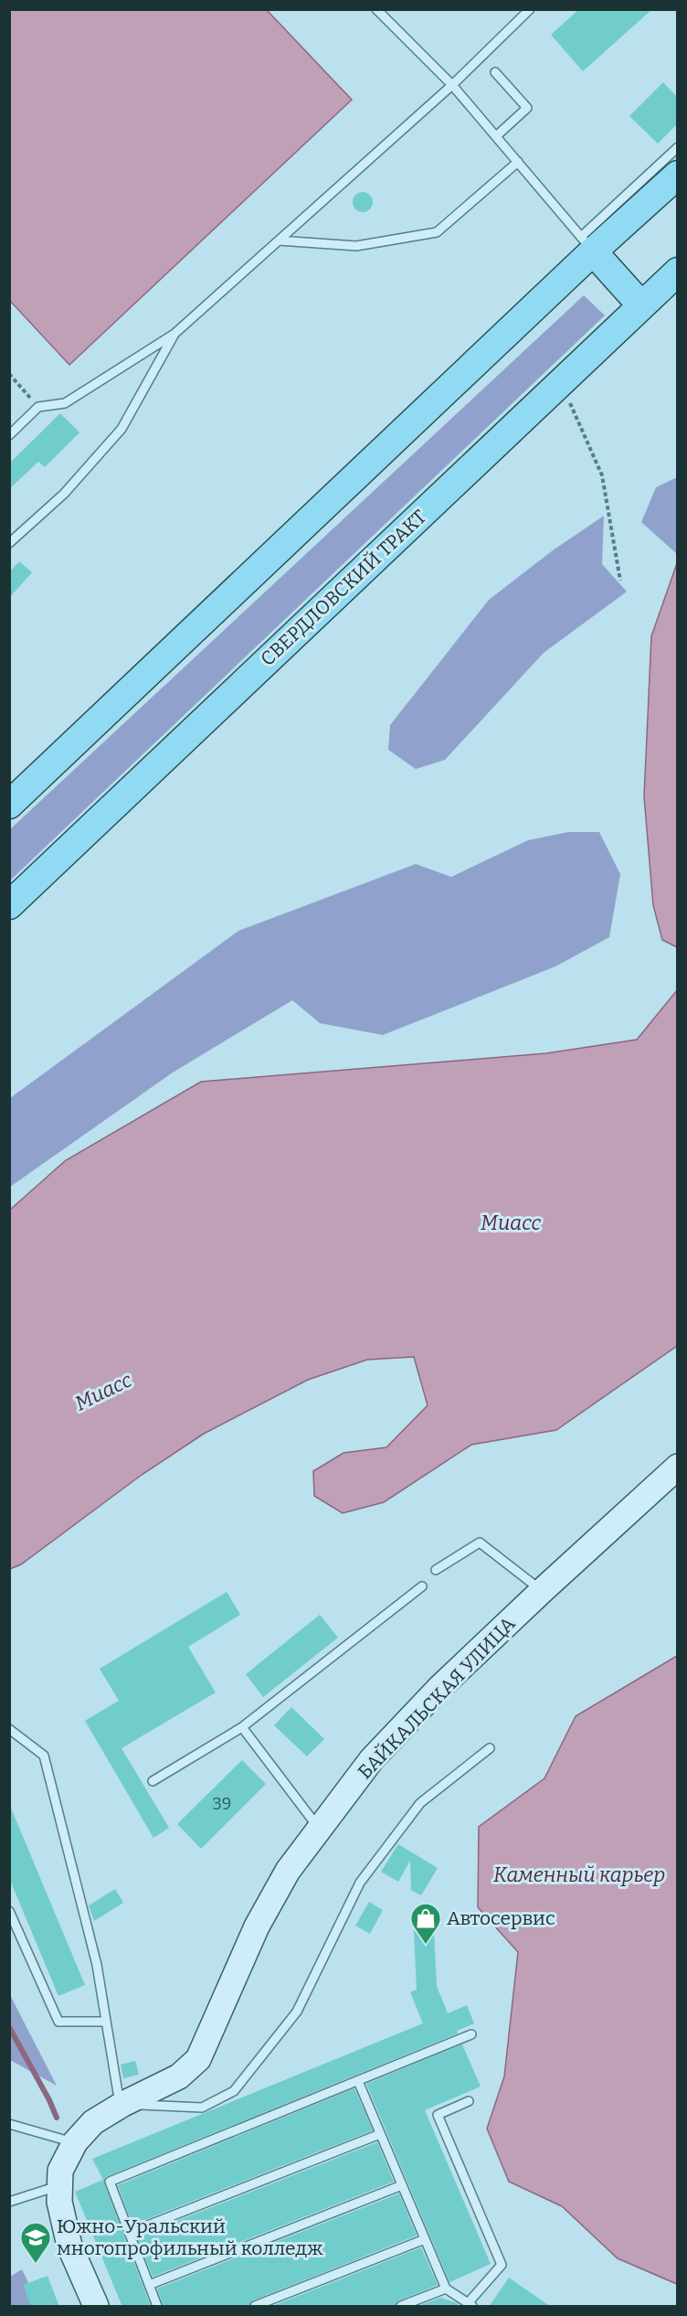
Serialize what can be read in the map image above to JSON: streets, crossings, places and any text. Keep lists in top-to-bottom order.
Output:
{
  "streets": {
    "main road": ["СВЕРДЛОВСКИЙ ТРАКТ"],
    "street": ["БАЙКАЛЬСКАЯ УЛИЦА"]
  },
  "water": ["Миасс", "Каменный карьер"],
  "places": {
    "shop": ["Автосервис"],
    "school or university": ["Южно-Уральский многопрофильный колледж"]
  },
  "house_numbers": ["39"]
}
